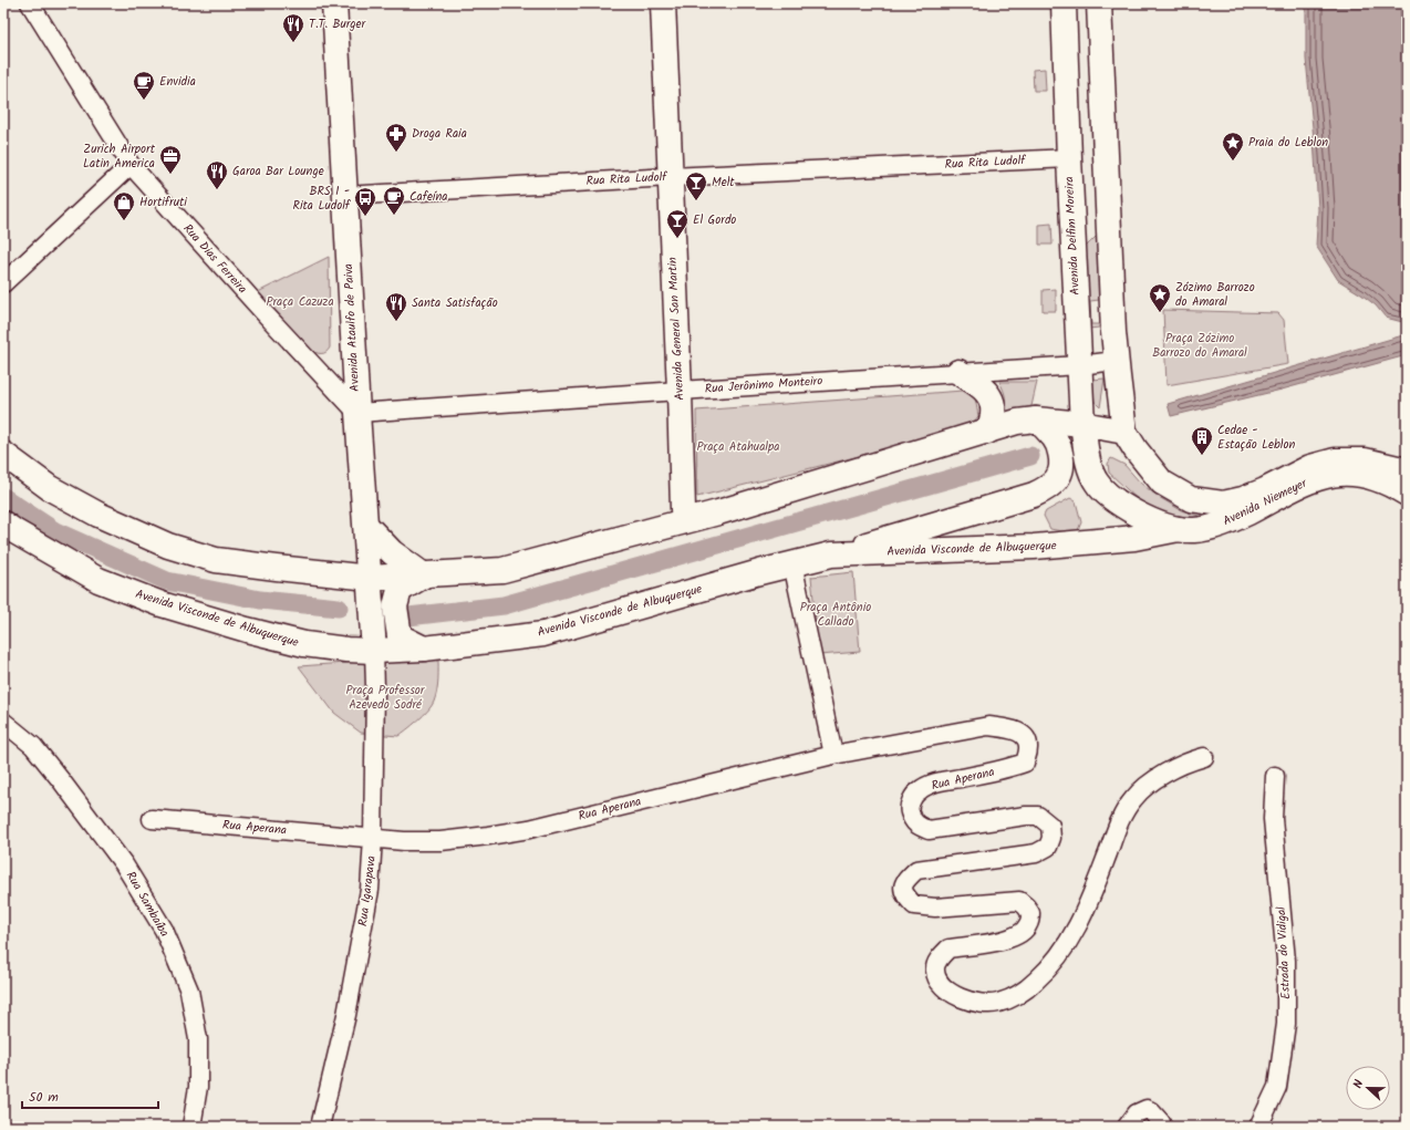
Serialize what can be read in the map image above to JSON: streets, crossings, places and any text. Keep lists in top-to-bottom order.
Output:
{
  "streets": {
    "main road": [
      "Avenida Delfim Moreira",
      "Avenida Ataulfo de Paiva",
      "Avenida General San Martin",
      "Avenida Niemeyer",
      "Avenida Visconde de Albuquerque"
    ],
    "street": [
      "Rua Rita Ludolf",
      "Rua Dias Ferreira",
      "Rua Jerônimo Monteiro",
      "Rua Aperana",
      "Rua Igarapava",
      "Rua Sambaíba",
      "Estrada do Vidigal"
    ]
  },
  "crossings": [
    ["Rua Rita Ludolf", "Avenida Delfim Moreira"],
    ["Rua Rita Ludolf", "Avenida Ataulfo de Paiva"],
    ["Rua Rita Ludolf", "Avenida General San Martin"],
    ["Avenida Delfim Moreira", "Rua Jerônimo Monteiro"],
    ["Avenida Delfim Moreira", "Avenida Niemeyer"],
    ["Rua Dias Ferreira", "Avenida Ataulfo de Paiva"],
    ["Rua Dias Ferreira", "Rua Jerônimo Monteiro"],
    ["Avenida Ataulfo de Paiva", "Rua Jerônimo Monteiro"],
    ["Avenida Ataulfo de Paiva", "Avenida Visconde de Albuquerque"],
    ["Avenida Ataulfo de Paiva", "Rua Igarapava"],
    ["Avenida General San Martin", "Rua Jerônimo Monteiro"],
    ["Avenida Niemeyer", "Avenida Visconde de Albuquerque"],
    ["Avenida Visconde de Albuquerque", "Rua Igarapava"],
    ["Rua Aperana", "Rua Igarapava"]
  ],
  "parks": [
    "Praça Cazuza",
    "Praça Zózimo Barrozo do Amaral",
    "Praça Atahualpa",
    "Praça Antônio Callado",
    "Praça Professor Azevedo Sodré"
  ],
  "places": {
    "restaurant": ["T.T. Burger", "Garoa Bar Lounge", "Santa Satisfação"],
    "cafe": ["Envidia", "Cafeína"],
    "pharmacy": ["Droga Raia"],
    "place": ["Praia do Leblon", "Zózimo Barrozo do Amaral"],
    "office": ["Zurich Airport Latin America"],
    "bar": ["Melt", "El Gordo"],
    "bus stop": ["BRS 1 - Rita Ludolf"],
    "shop": ["Hortifruti"],
    "building": ["Cedae - Estação Leblon"]
  },
  "scale_bar": "50 m",
  "north": "left"
}
